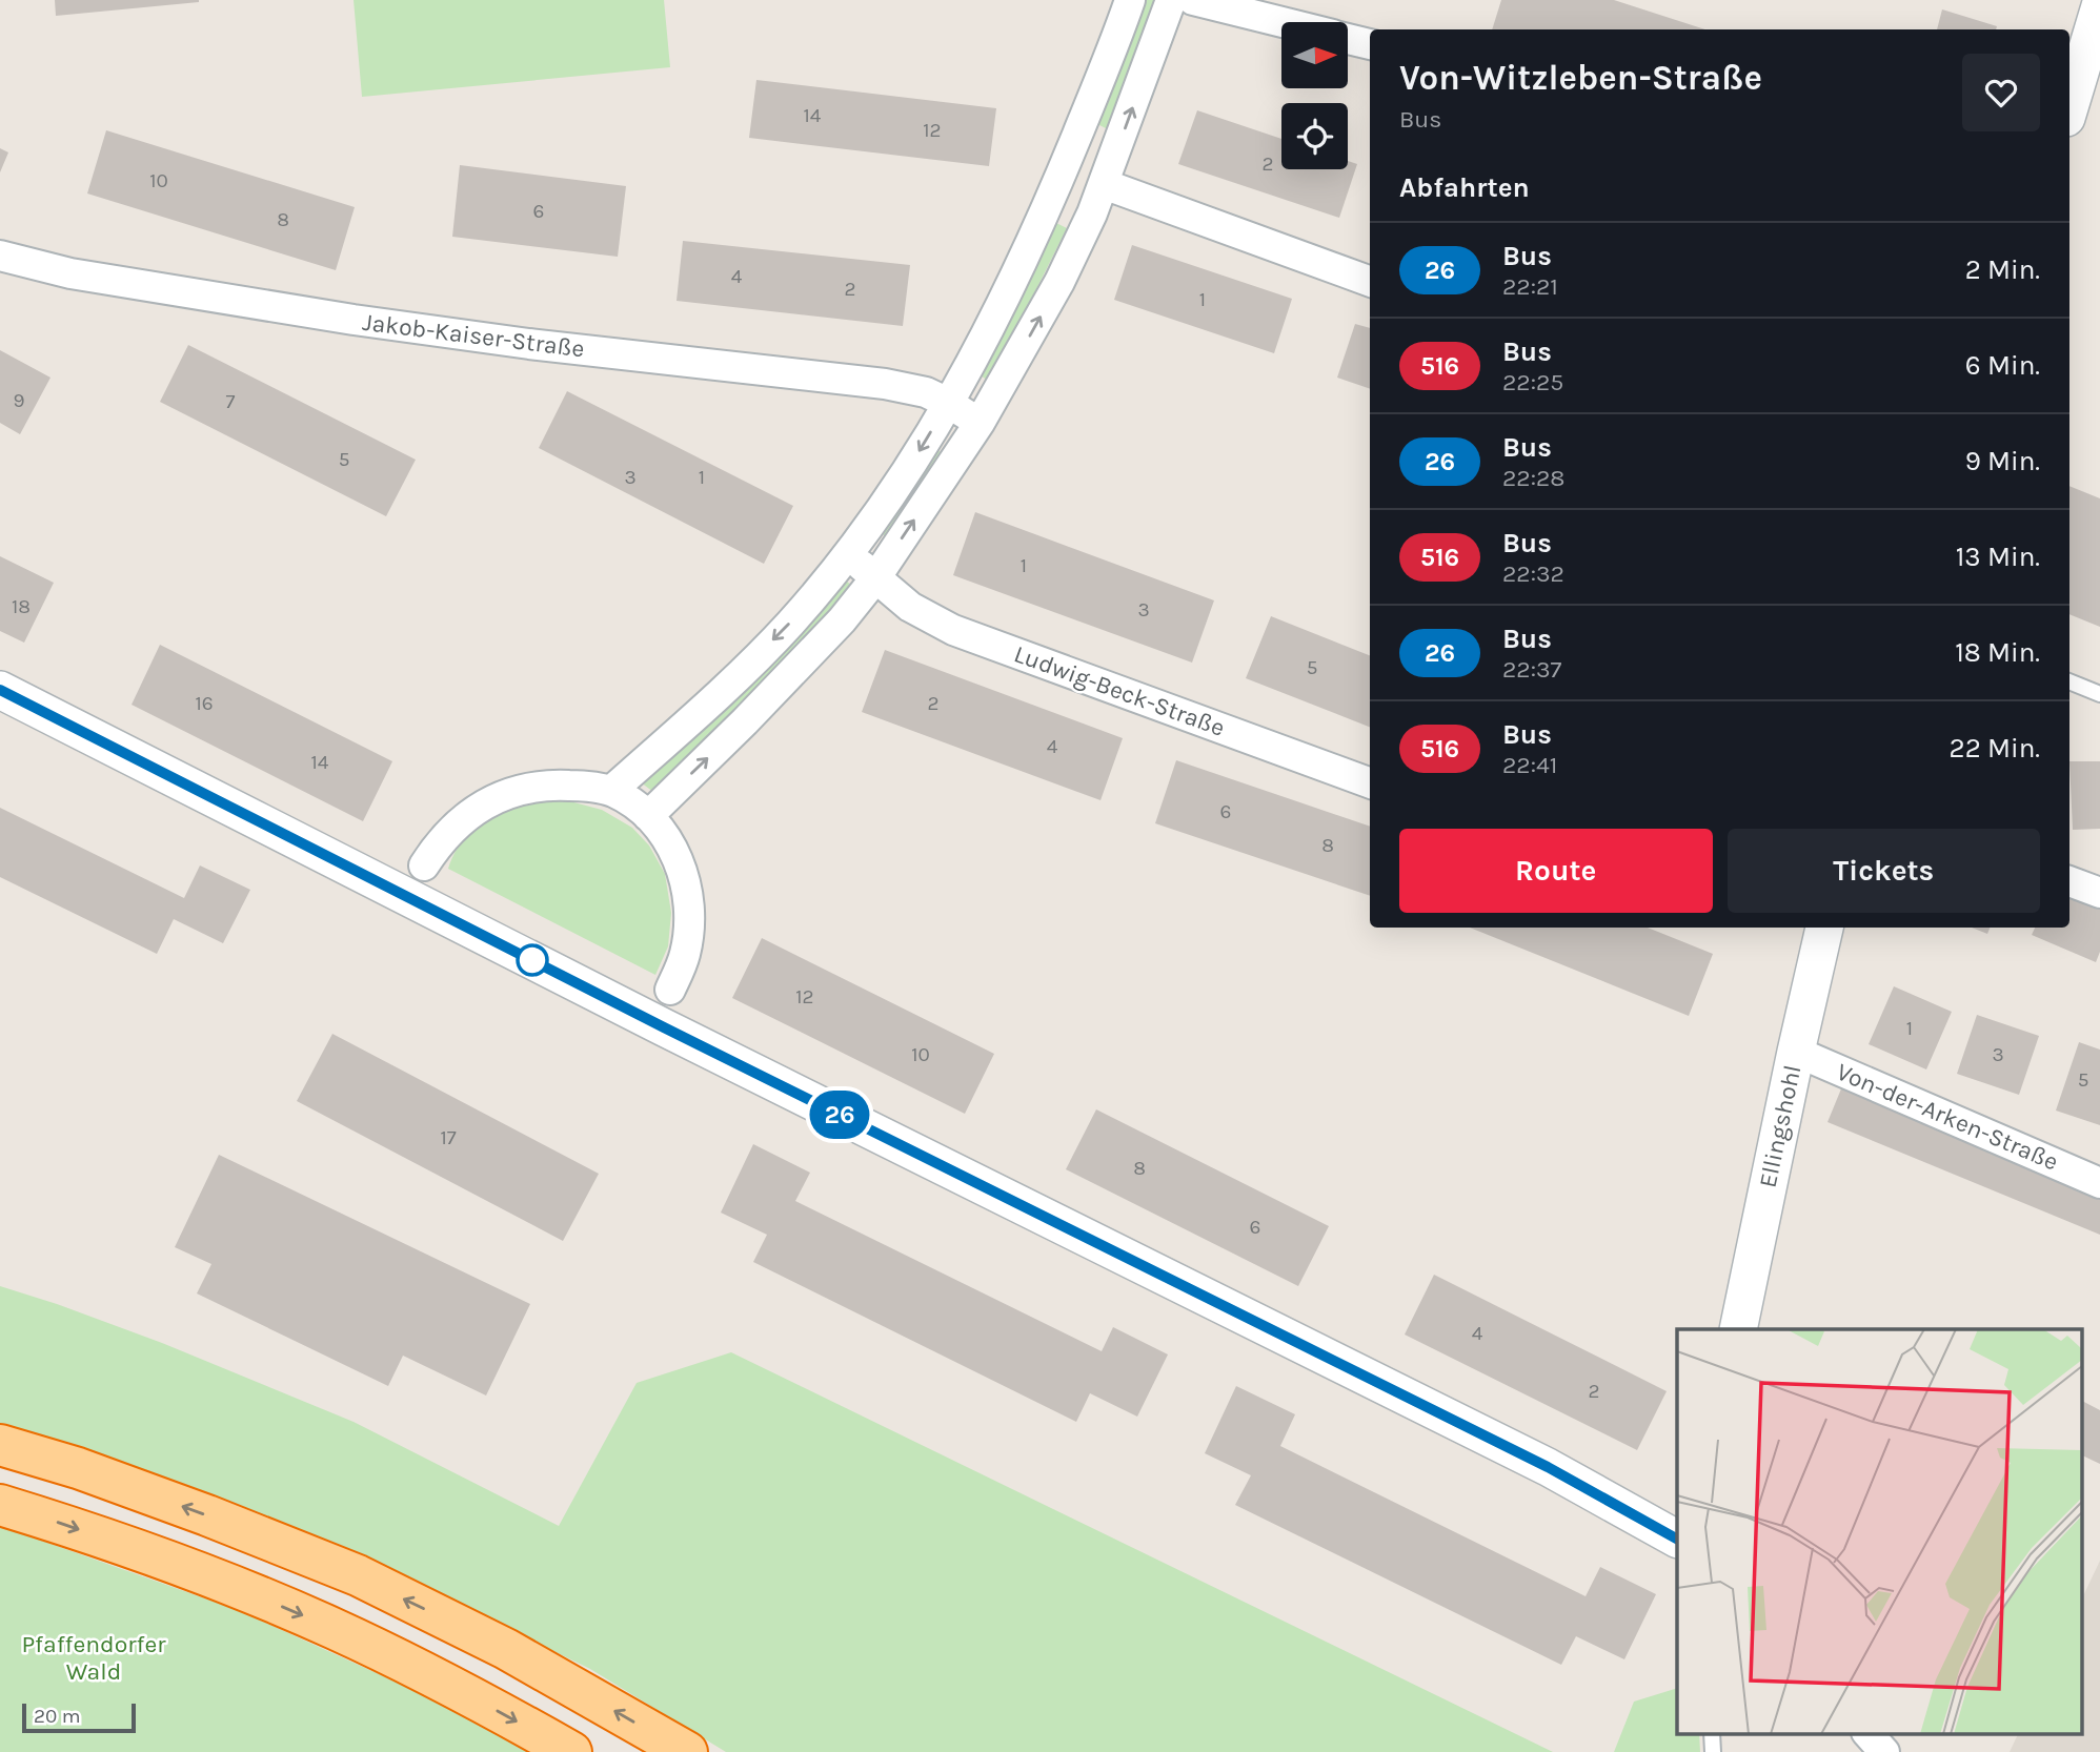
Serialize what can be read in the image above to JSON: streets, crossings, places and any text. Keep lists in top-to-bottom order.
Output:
{
  "streets": {
    "street": [
      "Jakob-Kaiser-Straße",
      "Ludwig-Beck-Straße",
      "Von-der-Arken-Straße",
      "Ellingshohl"
    ]
  },
  "crossings": [
    ["Von-der-Arken-Straße", "Ellingshohl"]
  ],
  "parks": ["Pfaffendorfer Wald"],
  "lines": ["bus line 26"],
  "house_numbers": [
    "14",
    "12",
    "2",
    "10",
    "6",
    "8",
    "4",
    "2",
    "1",
    "9",
    "7",
    "5",
    "3",
    "1",
    "1",
    "18",
    "3",
    "5",
    "16",
    "2",
    "4",
    "14",
    "6",
    "8",
    "12",
    "1",
    "10",
    "3",
    "5",
    "17",
    "8",
    "6",
    "4",
    "2"
  ],
  "scale_bar": "20 m",
  "north": "right",
  "page": {
    "on_map": "26",
    "heading": [
      ["Von-Witzleben-Straße", "Bus"],
      "Abfahrten"
    ],
    "list": [
      {
        "mark": "26",
        "name": "Bus",
        "note": "22:21",
        "value": "2 Min."
      },
      {
        "mark": "516",
        "name": "Bus",
        "note": "22:25",
        "value": "6 Min."
      },
      {
        "mark": "26",
        "name": "Bus",
        "note": "22:28",
        "value": "9 Min."
      },
      {
        "mark": "516",
        "name": "Bus",
        "note": "22:32",
        "value": "13 Min."
      },
      {
        "mark": "26",
        "name": "Bus",
        "note": "22:37",
        "value": "18 Min."
      },
      {
        "mark": "516",
        "name": "Bus",
        "note": "22:41",
        "value": "22 Min."
      }
    ],
    "buttons": ["Route", "Tickets"],
    "scale": "20 m"
  }
}
